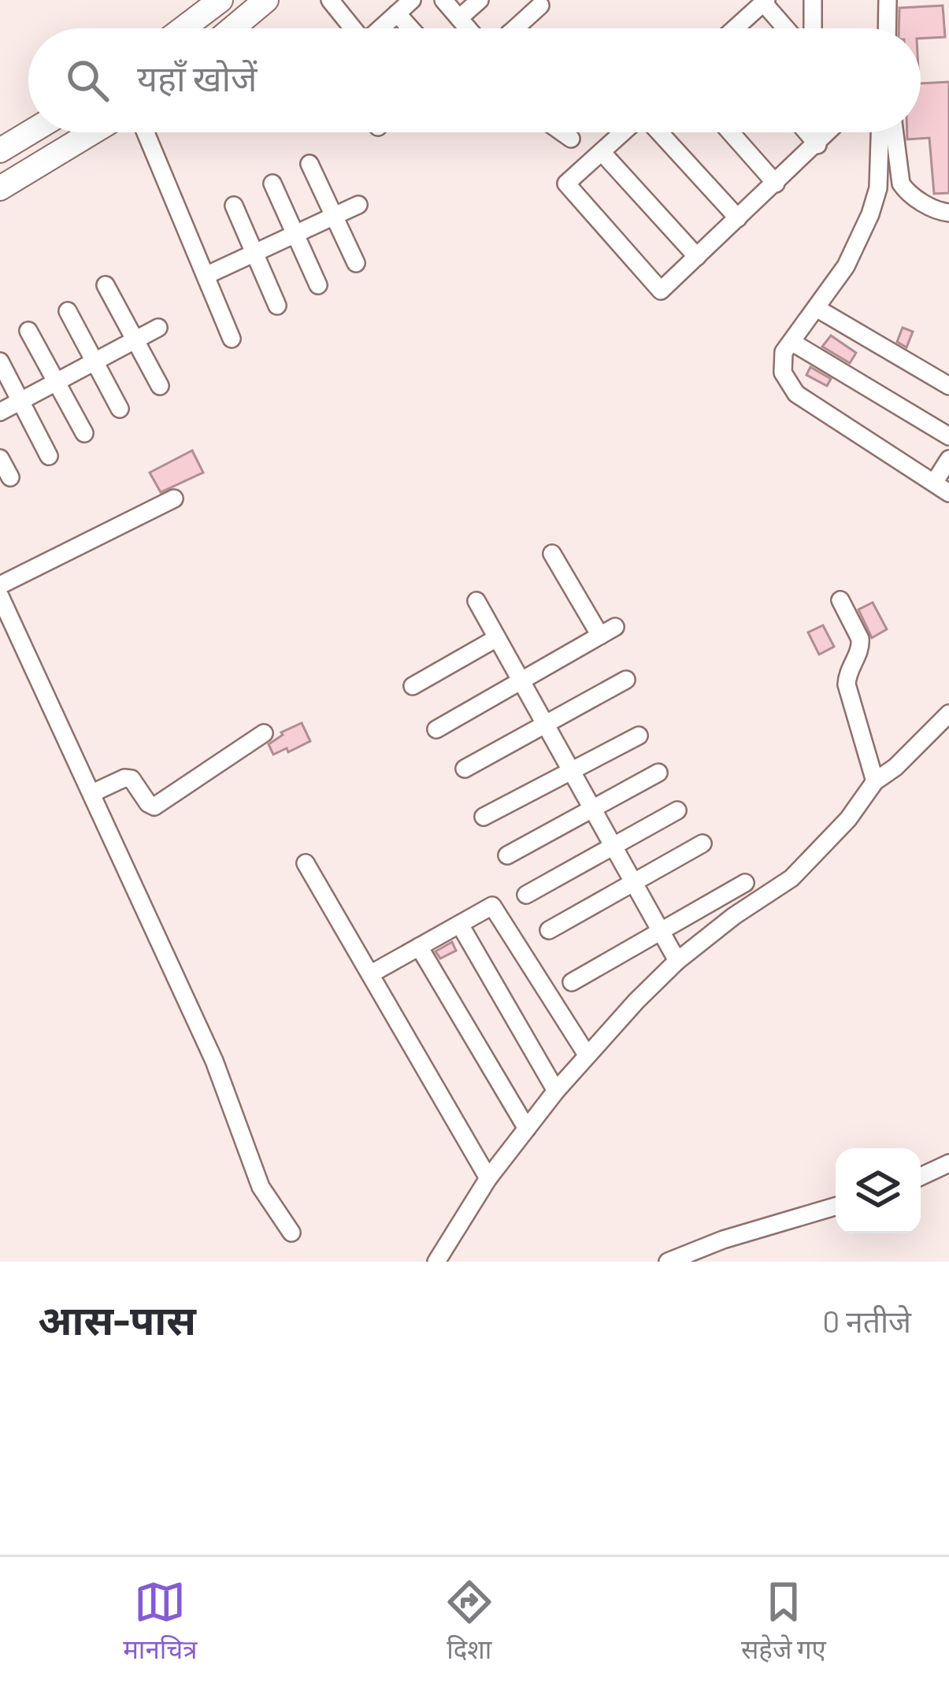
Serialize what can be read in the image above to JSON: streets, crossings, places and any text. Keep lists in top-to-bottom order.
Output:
{
  "page": {
    "search": "यहाँ खोजें",
    "heading": ["आस-पास", "0 नतीजे"],
    "nav": ["मानचित्र", "दिशा", "सहेजे गए"]
  }
}
